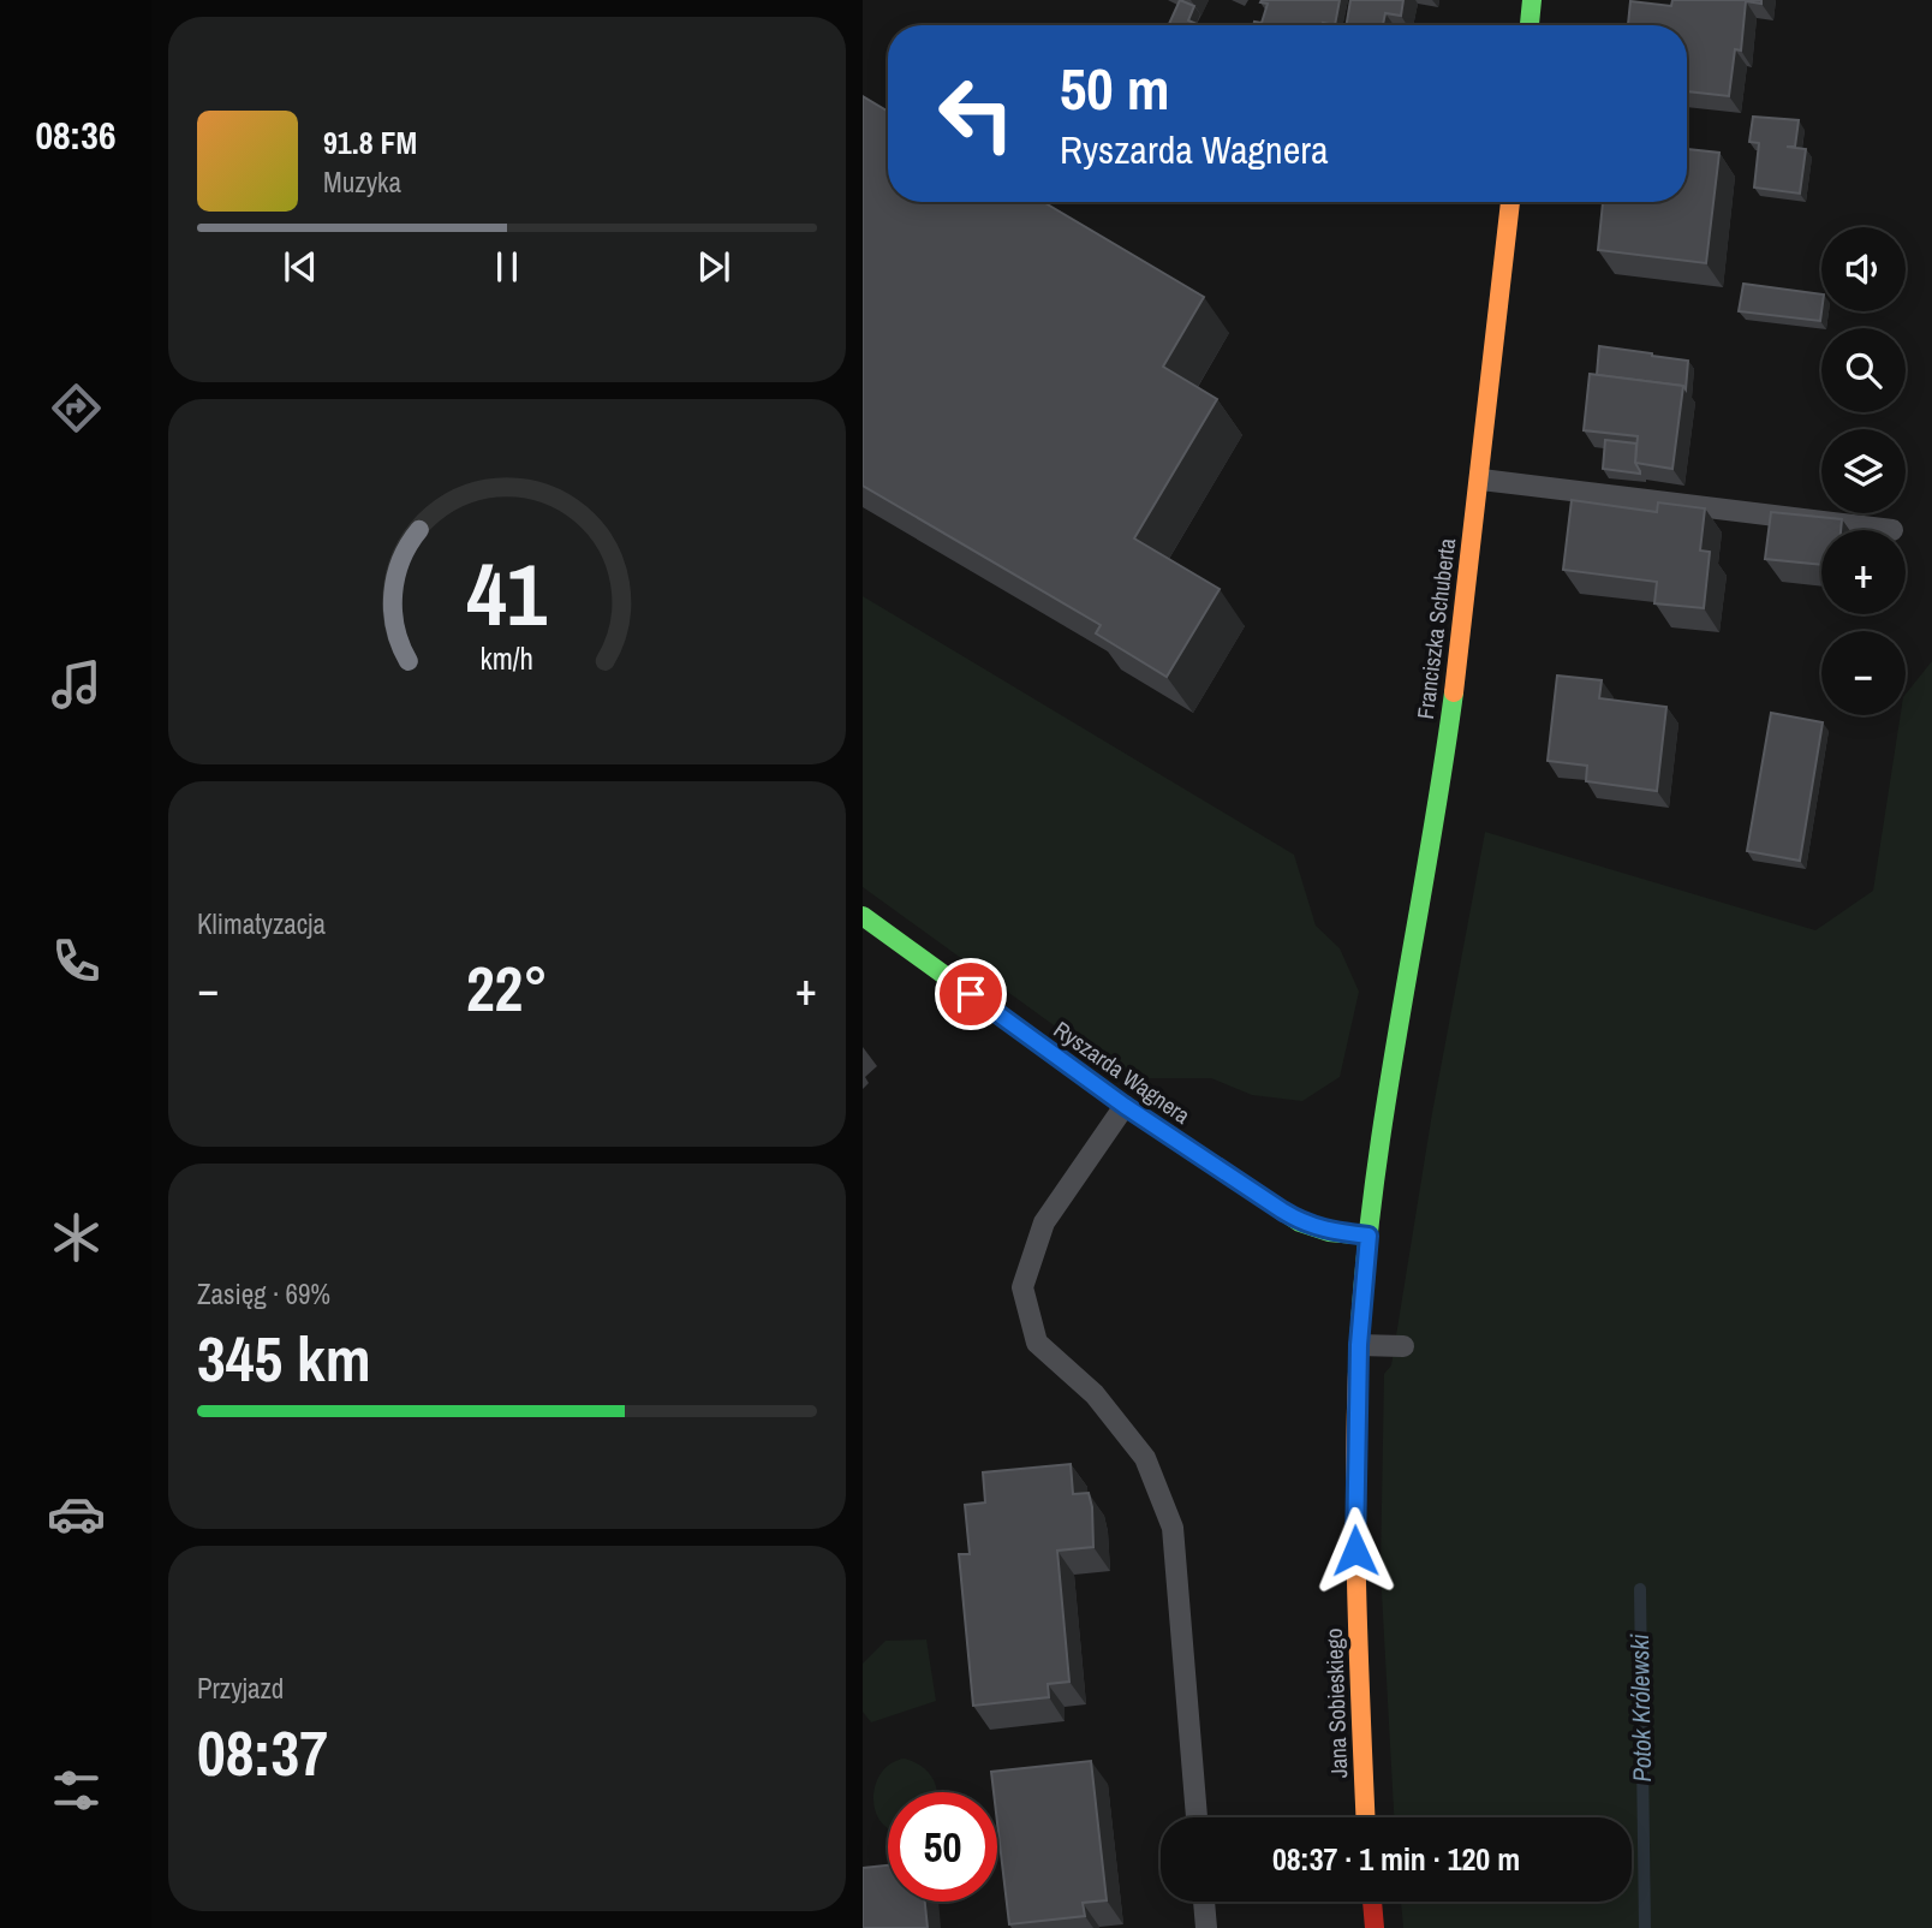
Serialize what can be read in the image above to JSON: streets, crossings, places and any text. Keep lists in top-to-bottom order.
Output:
{
  "streets": {
    "main road": ["Franciszka Schuberta", "Ryszarda Wagnera", "Jana Sobieskiego"]
  },
  "crossings": [
    ["Franciszka Schuberta", "Jana Sobieskiego"],
    ["Ryszarda Wagnera", "Jana Sobieskiego"]
  ],
  "water": ["Potok Królewski"],
  "page": {
    "tabs": "08:36",
    "turn": ["50 m", "Ryszarda Wagnera"],
    "song": ["91.8 FM", "Muzyka"],
    "map_buttons": ["+", "−"],
    "tile": [
      "Klimatyzacja",
      ["Zasięg · 69%", "345 km"],
      ["Przyjazd", "08:37"]
    ],
    "heat": ["−", "22°", "+"],
    "limit": "50",
    "trip": "08:37 · 1 min · 120 m",
    "gauge": ["41", "km/h"]
  }
}
